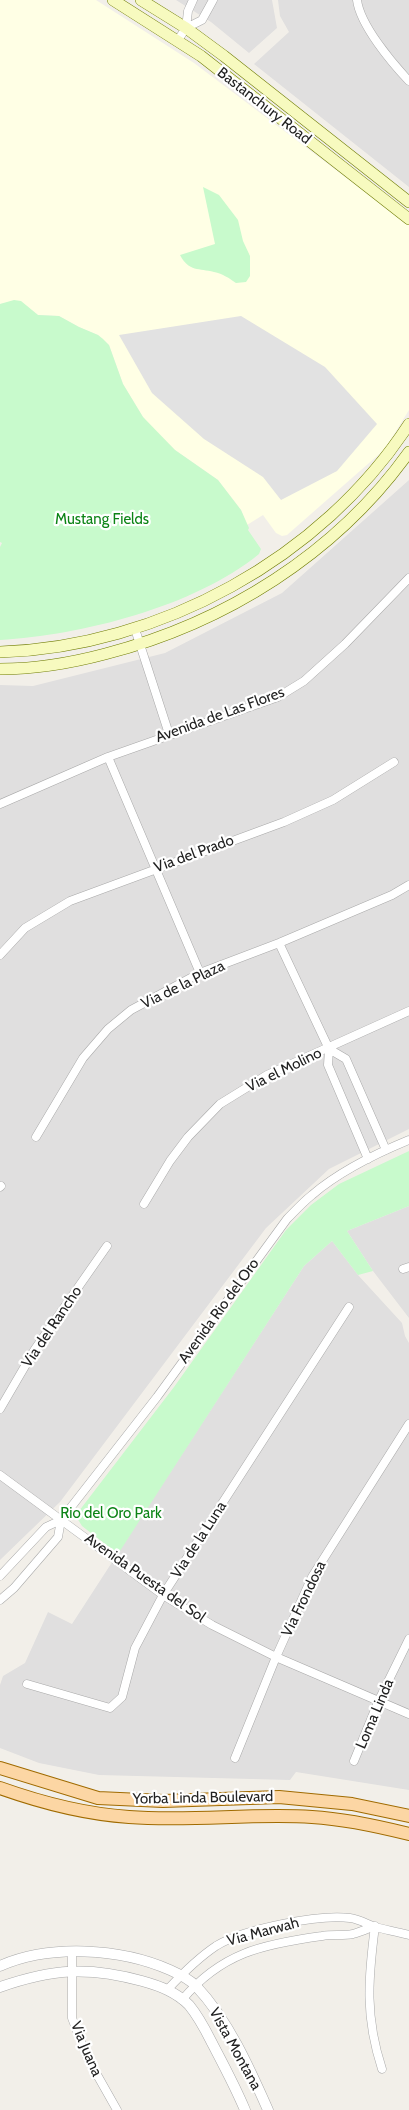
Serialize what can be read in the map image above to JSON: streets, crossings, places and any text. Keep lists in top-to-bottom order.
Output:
{
  "streets": {
    "main road": ["Bastanchury Road", "Yorba Linda Boulevard"],
    "street": [
      "Avenida de Las Flores",
      "Via del Prado",
      "Via de la Plaza",
      "Via el Molino",
      "Avenida Rio del Oro",
      "Via del Rancho",
      "Via de la Luna",
      "Avenida Puesta del Sol",
      "Via Frondosa",
      "Loma Linda",
      "Via Marwah",
      "Via Juana",
      "Vista Montana"
    ]
  },
  "crossings": [
    ["Avenida Rio del Oro", "Avenida Puesta del Sol"],
    ["Via de la Luna", "Avenida Puesta del Sol"],
    ["Avenida Puesta del Sol", "Via Frondosa"],
    ["Avenida Puesta del Sol", "Loma Linda"],
    ["Via Marwah", "Vista Montana"],
    ["Via Juana", "Vista Montana"]
  ],
  "parks": ["Mustang Fields", "Rio del Oro Park"]
}
